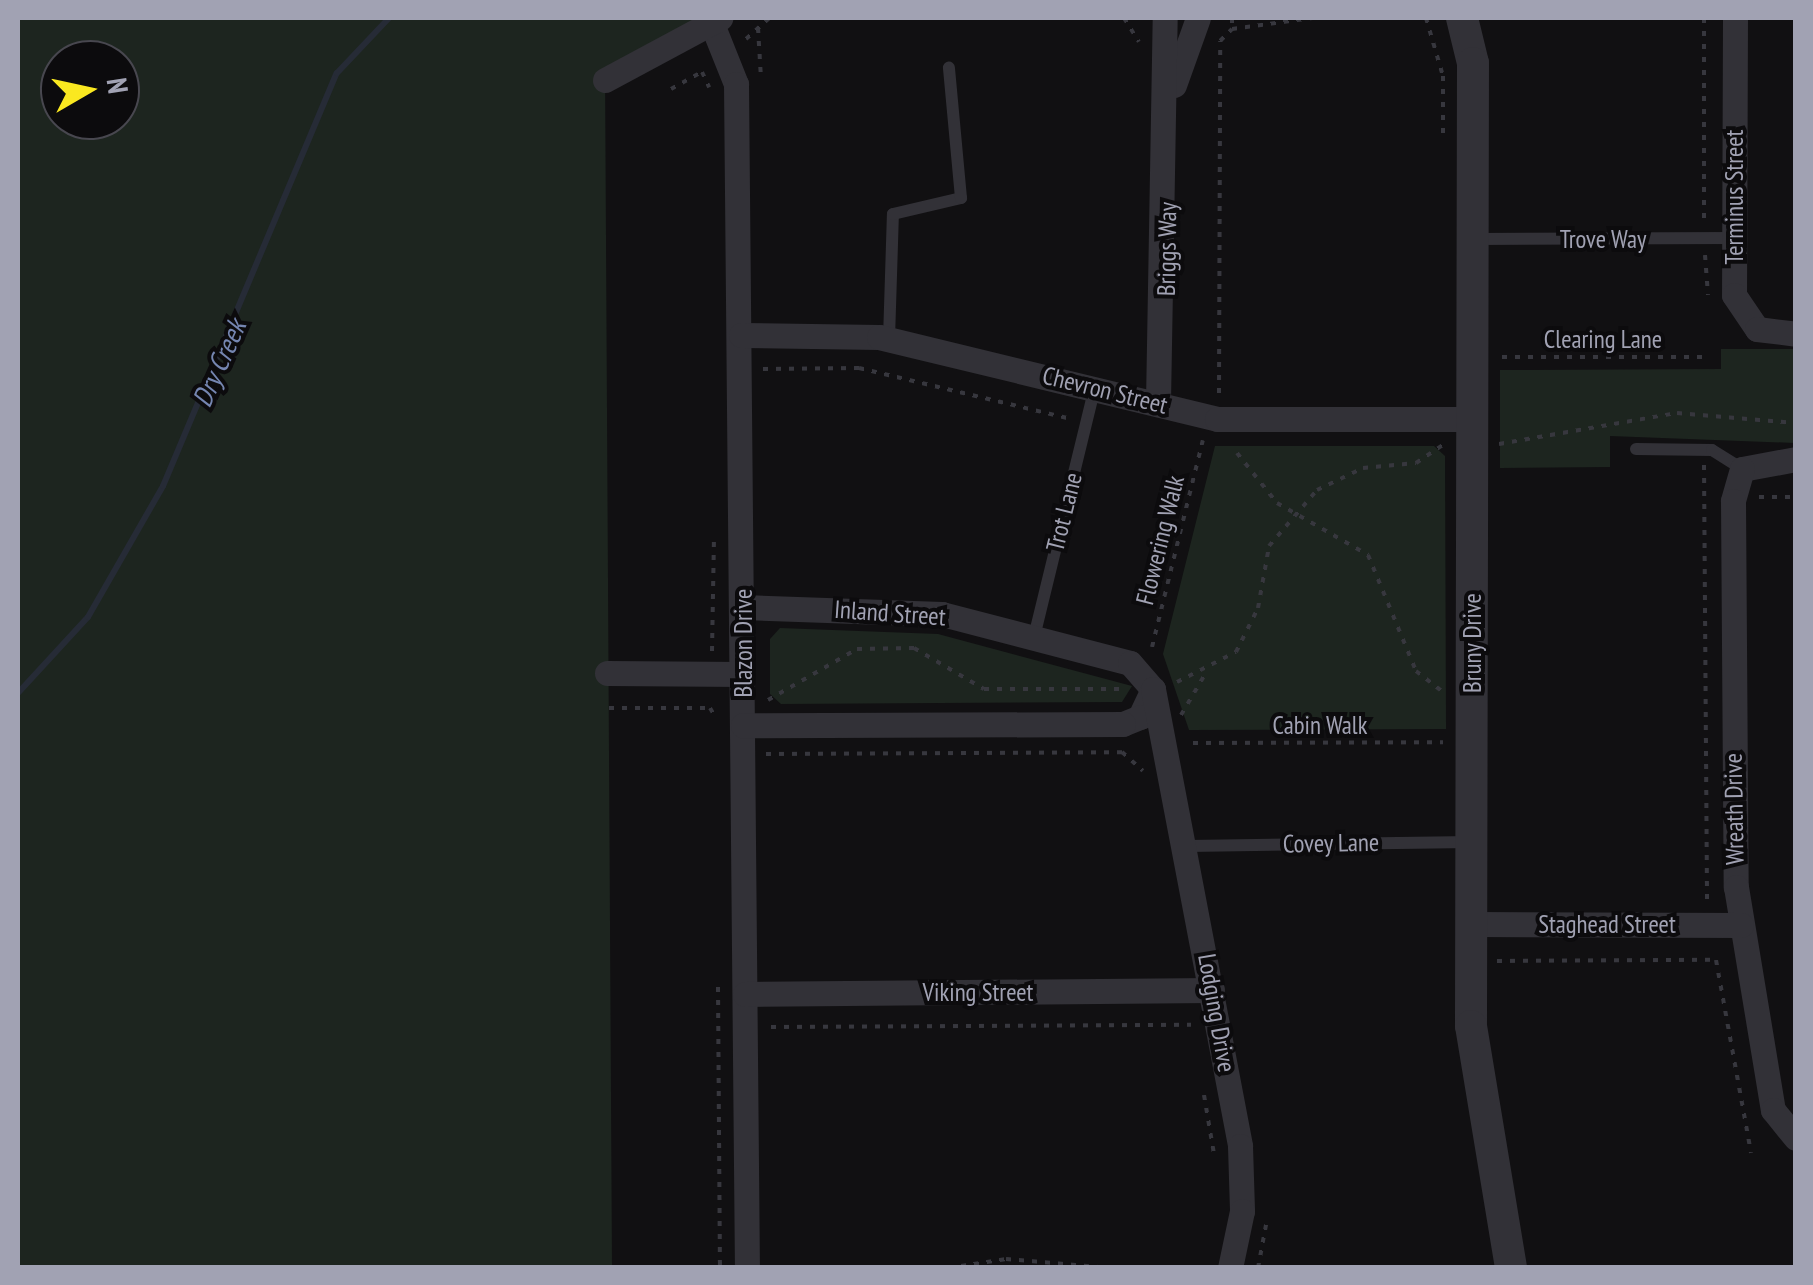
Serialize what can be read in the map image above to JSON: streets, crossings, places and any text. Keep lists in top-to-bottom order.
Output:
{
  "streets": {
    "street": [
      "Terminus Street",
      "Briggs Way",
      "Chevron Street",
      "Inland Street",
      "Blazon Drive",
      "Bruny Drive",
      "Wreath Drive",
      "Staghead Street",
      "Viking Street",
      "Lodging Drive"
    ],
    "lane": ["Trove Way", "Trot Lane", "Covey Lane"],
    "path": ["Clearing Lane", "Flowering Walk", "Cabin Walk"]
  },
  "crossings": [
    ["Terminus Street", "Trove Way"],
    ["Trove Way", "Bruny Drive"],
    ["Briggs Way", "Chevron Street"],
    ["Chevron Street", "Trot Lane"],
    ["Chevron Street", "Blazon Drive"],
    ["Chevron Street", "Bruny Drive"],
    ["Trot Lane", "Inland Street"],
    ["Inland Street", "Blazon Drive"],
    ["Inland Street", "Lodging Drive"],
    ["Blazon Drive", "Viking Street"],
    ["Bruny Drive", "Covey Lane"],
    ["Bruny Drive", "Staghead Street"],
    ["Wreath Drive", "Staghead Street"],
    ["Covey Lane", "Lodging Drive"],
    ["Viking Street", "Lodging Drive"]
  ],
  "water": ["Dry Creek"],
  "north": "right"
}
